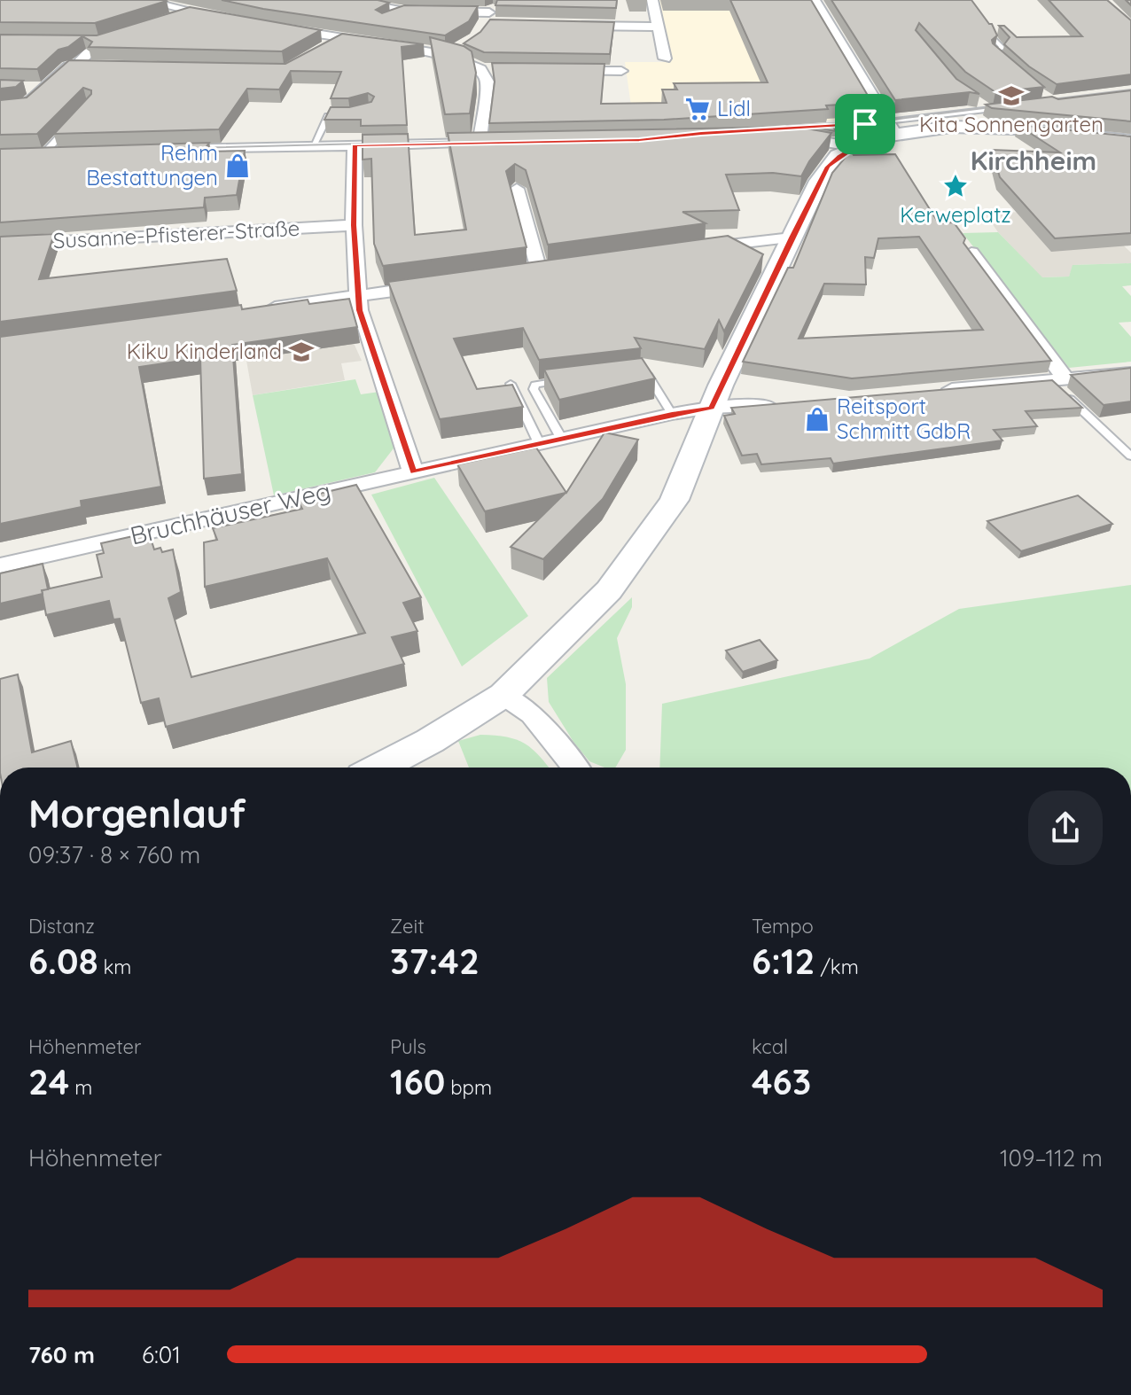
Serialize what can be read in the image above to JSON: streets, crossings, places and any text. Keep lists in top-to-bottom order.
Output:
{
  "streets": {
    "street": ["Susanne-Pfisterer-Straße", "Bruchhäuser Weg"]
  },
  "districts": ["Kirchheim"],
  "places": {
    "school or university": ["Kita Sonnengarten", "Kiku Kinderland"],
    "supermarket": ["Lidl"],
    "shop": ["Rehm Bestattungen", "Reitsport Schmitt GdbR"],
    "place": ["Kerweplatz"]
  },
  "page": {
    "heading": ["Morgenlauf", "09:37 · 8 × 760 m"],
    "stats": [
      ["Distanz", "6.08 km"],
      ["Zeit", "37:42"],
      ["Tempo", "6:12 /km"],
      ["Höhenmeter", "24 m"],
      ["Puls", "160 bpm"],
      ["kcal", "463"]
    ],
    "chart": ["Höhenmeter", "109–112 m"],
    "list": [
      {
        "name": "760 m",
        "note": "6:01"
      }
    ]
  }
}
